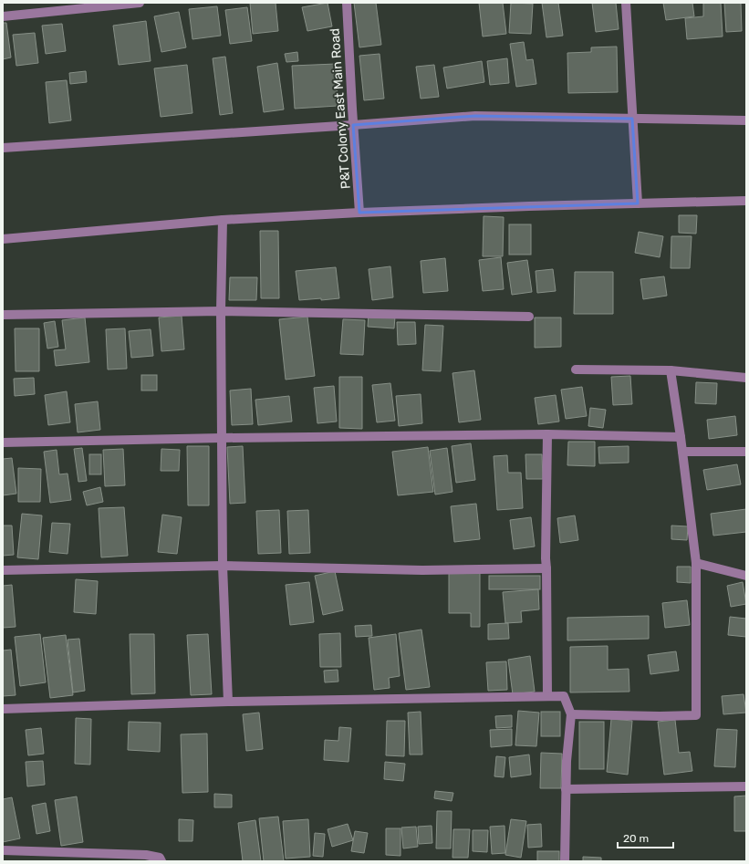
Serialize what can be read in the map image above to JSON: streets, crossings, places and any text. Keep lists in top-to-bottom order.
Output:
{
  "streets": {
    "street": ["P&T Colony East Main Road"]
  },
  "scale_bar": "20 m"
}
